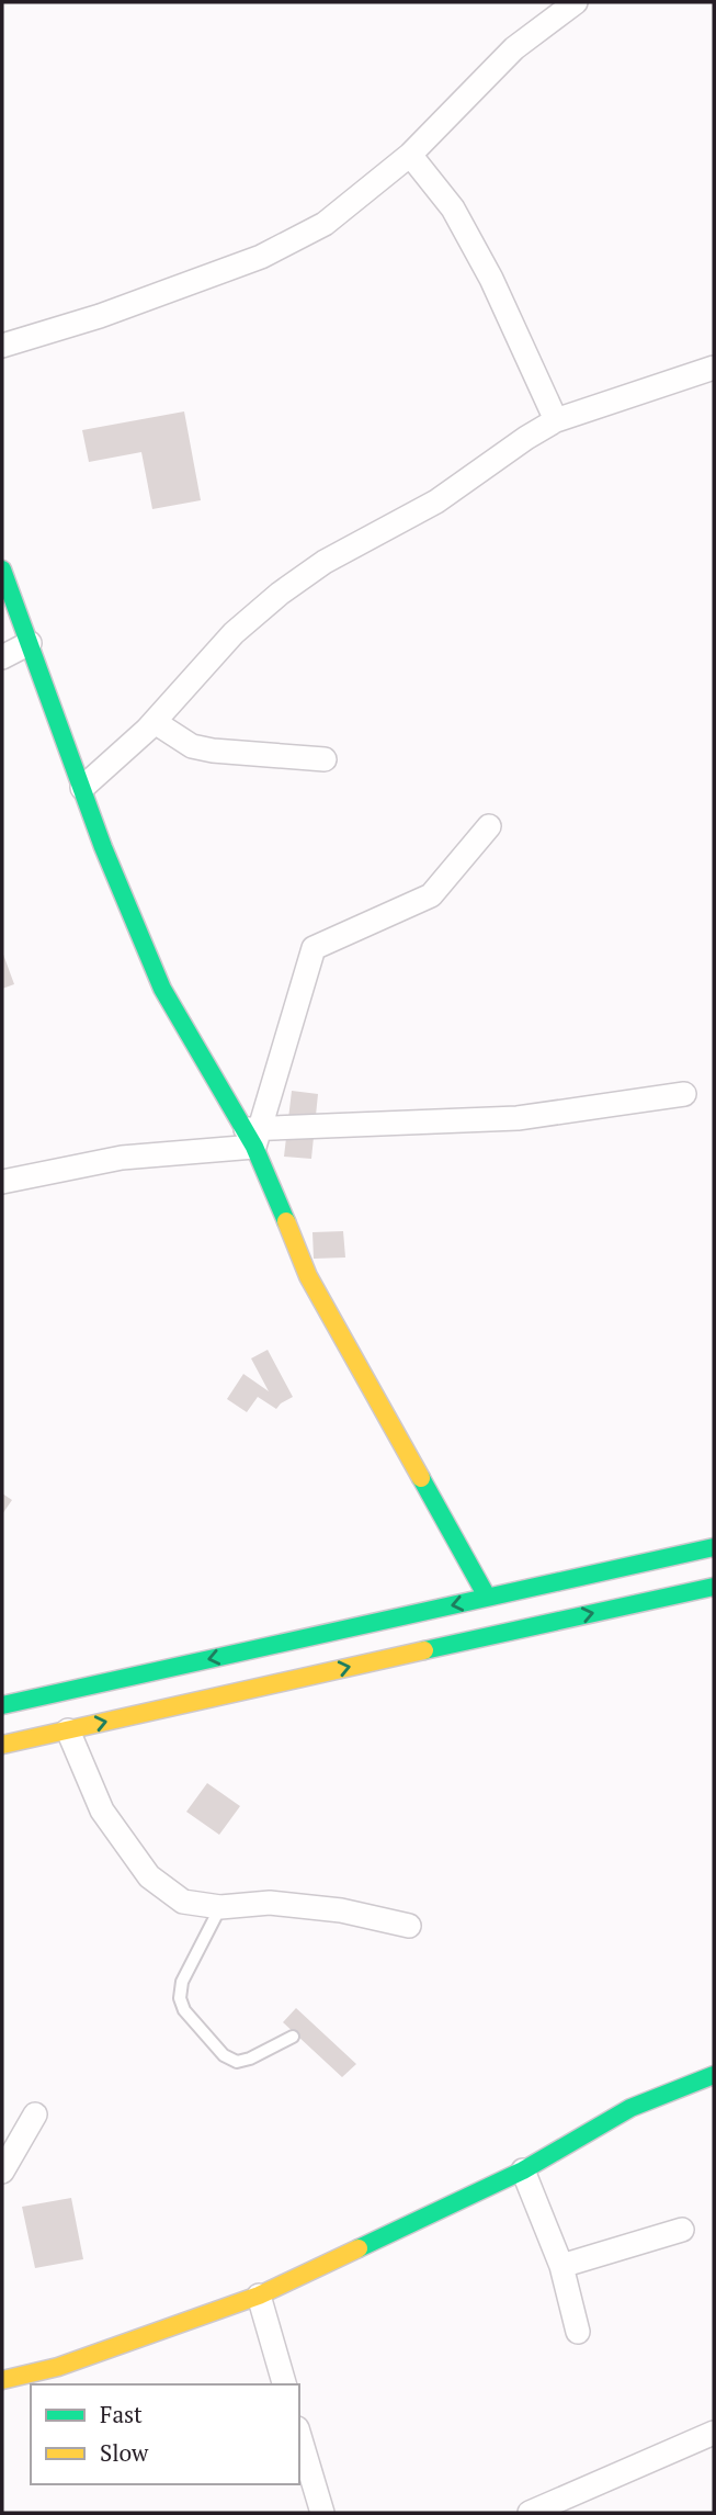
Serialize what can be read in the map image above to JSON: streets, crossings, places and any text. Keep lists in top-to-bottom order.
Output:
{
  "legend": ["Fast", "Slow"]
}
